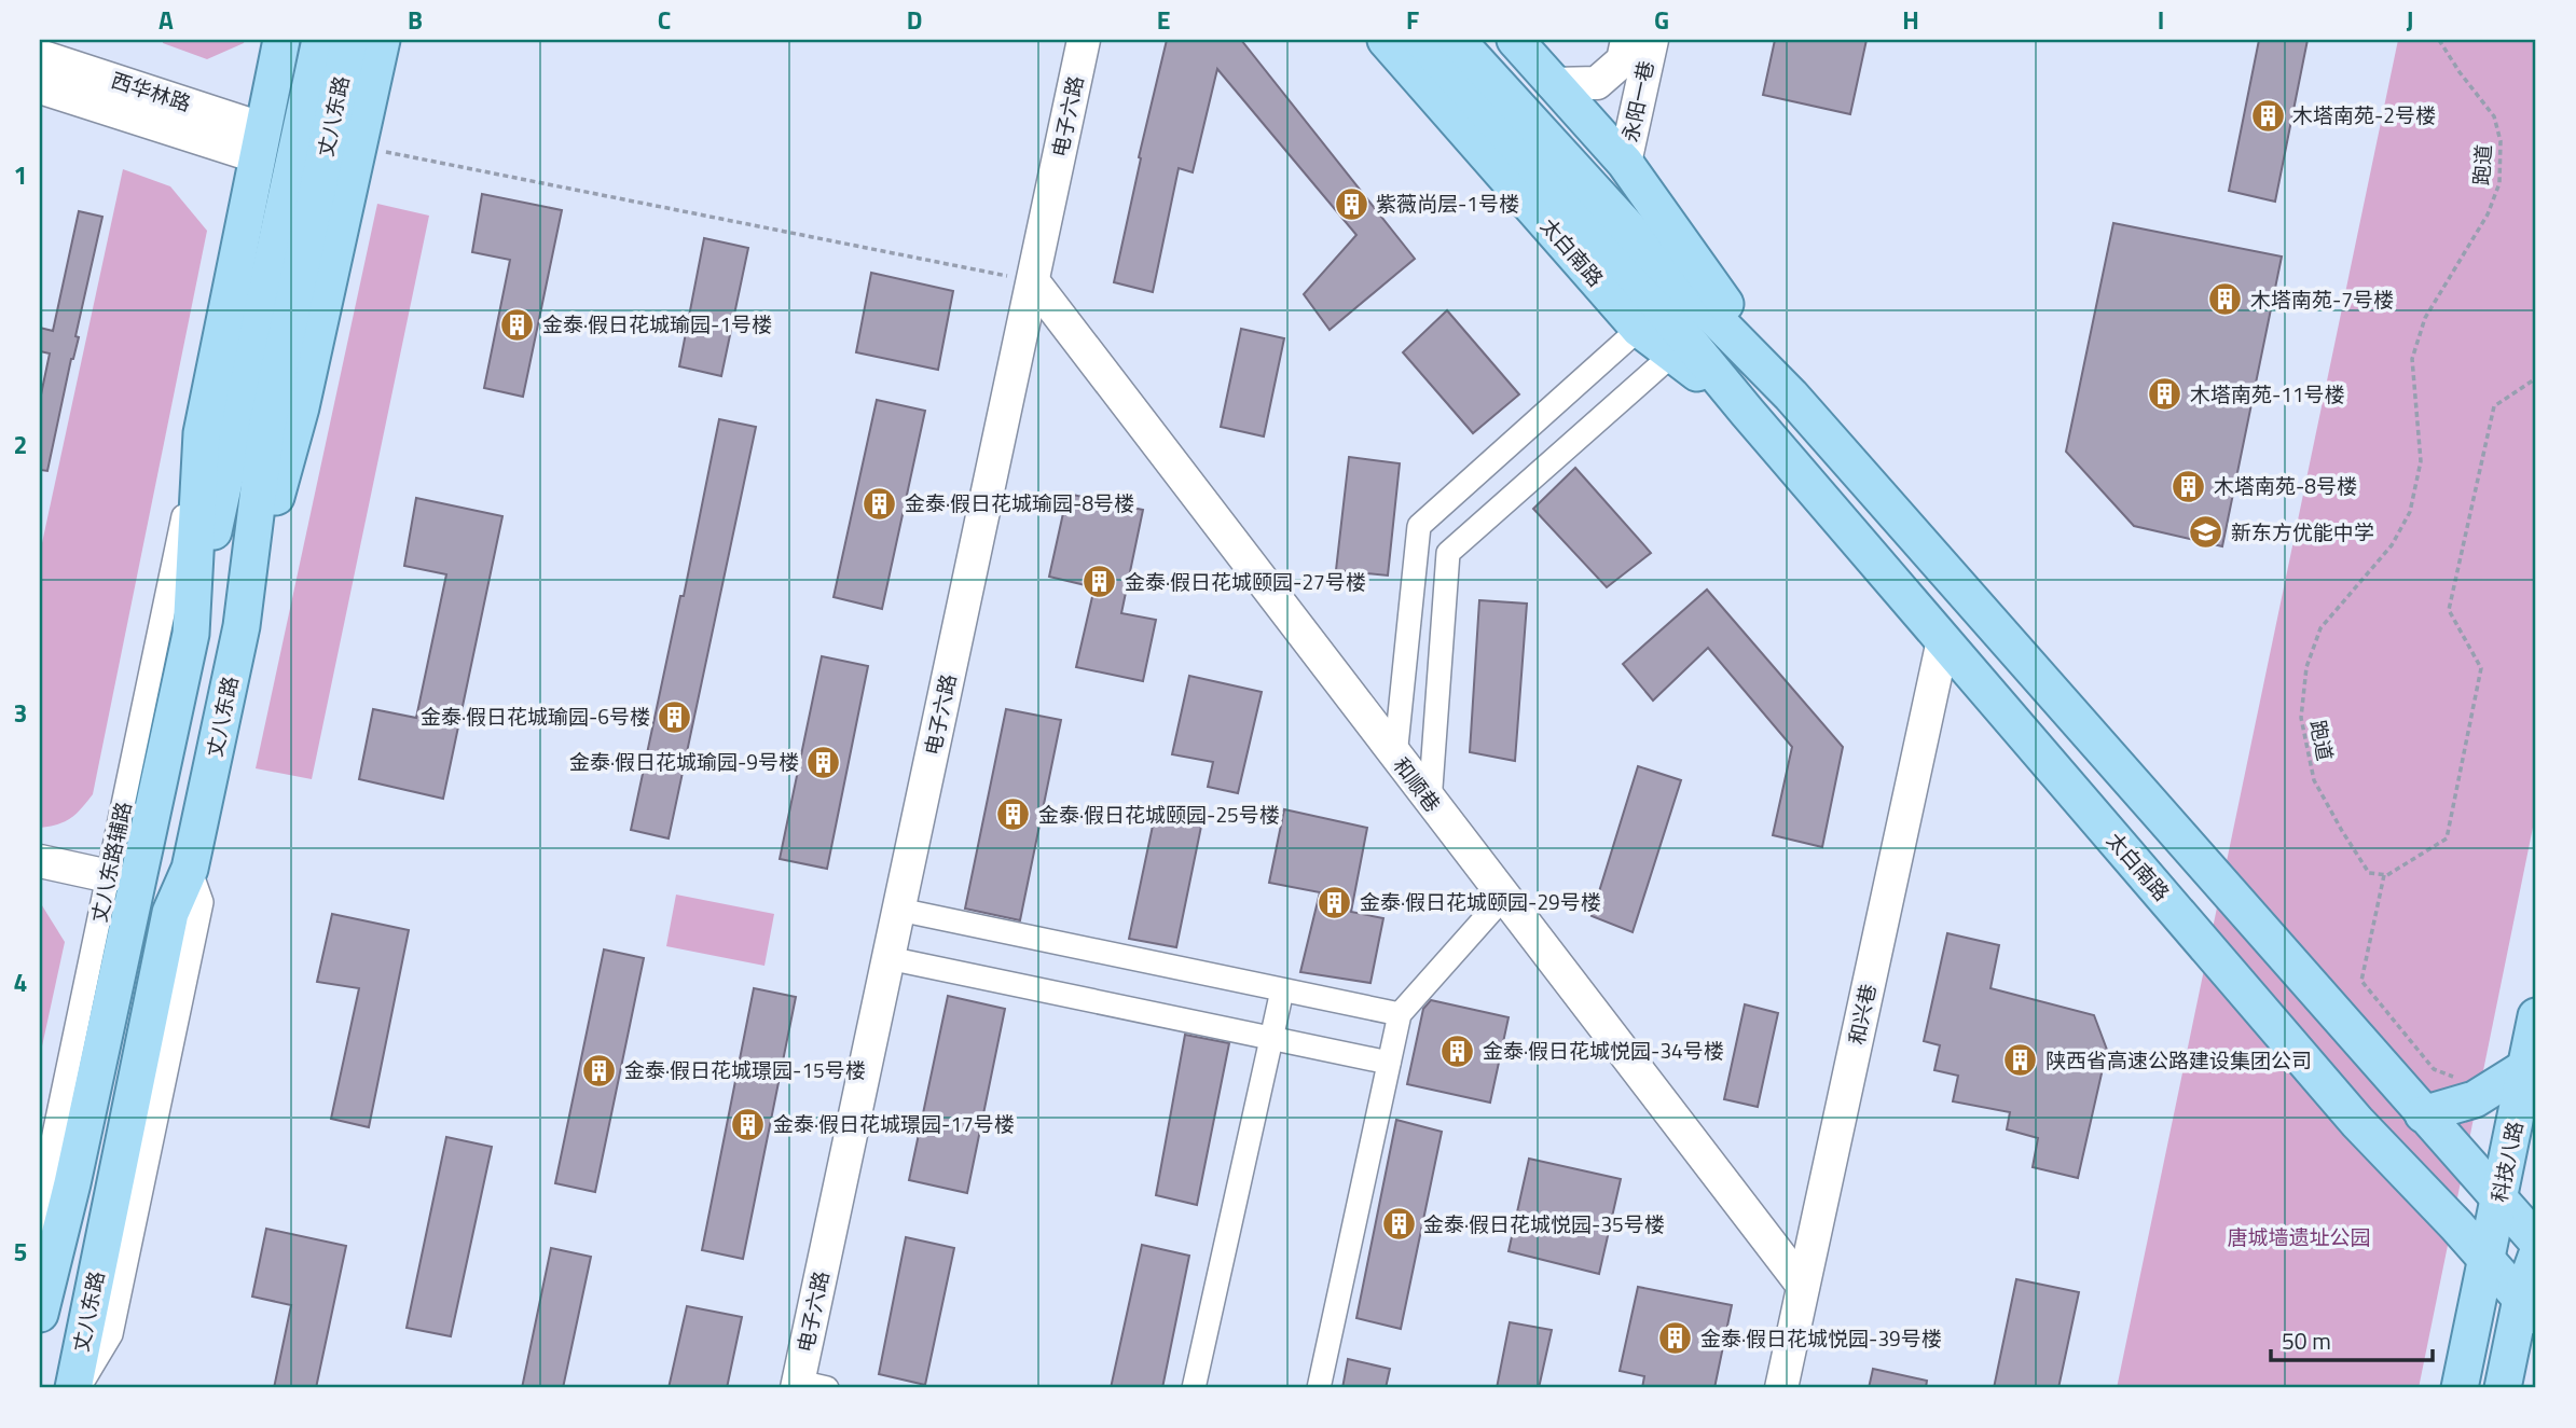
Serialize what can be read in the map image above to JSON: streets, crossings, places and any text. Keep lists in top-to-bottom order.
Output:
{
  "streets": {
    "main road": ["丈八东路", "太白南路", "科技八路"],
    "street": [
      "西华林路",
      "永阳一巷",
      "电子六路",
      "和顺巷",
      "丈八东路辅路",
      "和兴巷"
    ],
    "path": ["跑道"]
  },
  "crossings": [
    ["西华林路", "丈八东路"],
    ["永阳一巷", "太白南路"],
    ["丈八东路", "丈八东路辅路"],
    ["电子六路", "和顺巷"],
    ["太白南路", "和兴巷"],
    ["太白南路", "科技八路"],
    ["和顺巷", "和兴巷"]
  ],
  "parks": ["唐城墙遗址公园"],
  "places": {
    "building": [
      "木塔南苑-2号楼",
      "紫薇尚层-1号楼",
      "木塔南苑-7号楼",
      "金泰·假日花城瑜园-1号楼",
      "木塔南苑-11号楼",
      "木塔南苑-8号楼",
      "金泰·假日花城瑜园-8号楼",
      "金泰·假日花城颐园-27号楼",
      "金泰·假日花城瑜园-6号楼",
      "金泰·假日花城瑜园-9号楼",
      "金泰·假日花城颐园-25号楼",
      "金泰·假日花城颐园-29号楼",
      "金泰·假日花城悦园-34号楼",
      "陕西省高速公路建设集团公司",
      "金泰·假日花城璟园-15号楼",
      "金泰·假日花城璟园-17号楼",
      "金泰·假日花城悦园-35号楼",
      "金泰·假日花城悦园-39号楼"
    ],
    "school or university": ["新东方优能中学"]
  },
  "scale_bar": "50 m",
  "grid": {
    "columns": [
      "A",
      "B",
      "C",
      "D",
      "E",
      "F",
      "G",
      "H",
      "I",
      "J"
    ],
    "rows": [
      "1",
      "2",
      "3",
      "4",
      "5"
    ]
  }
}
